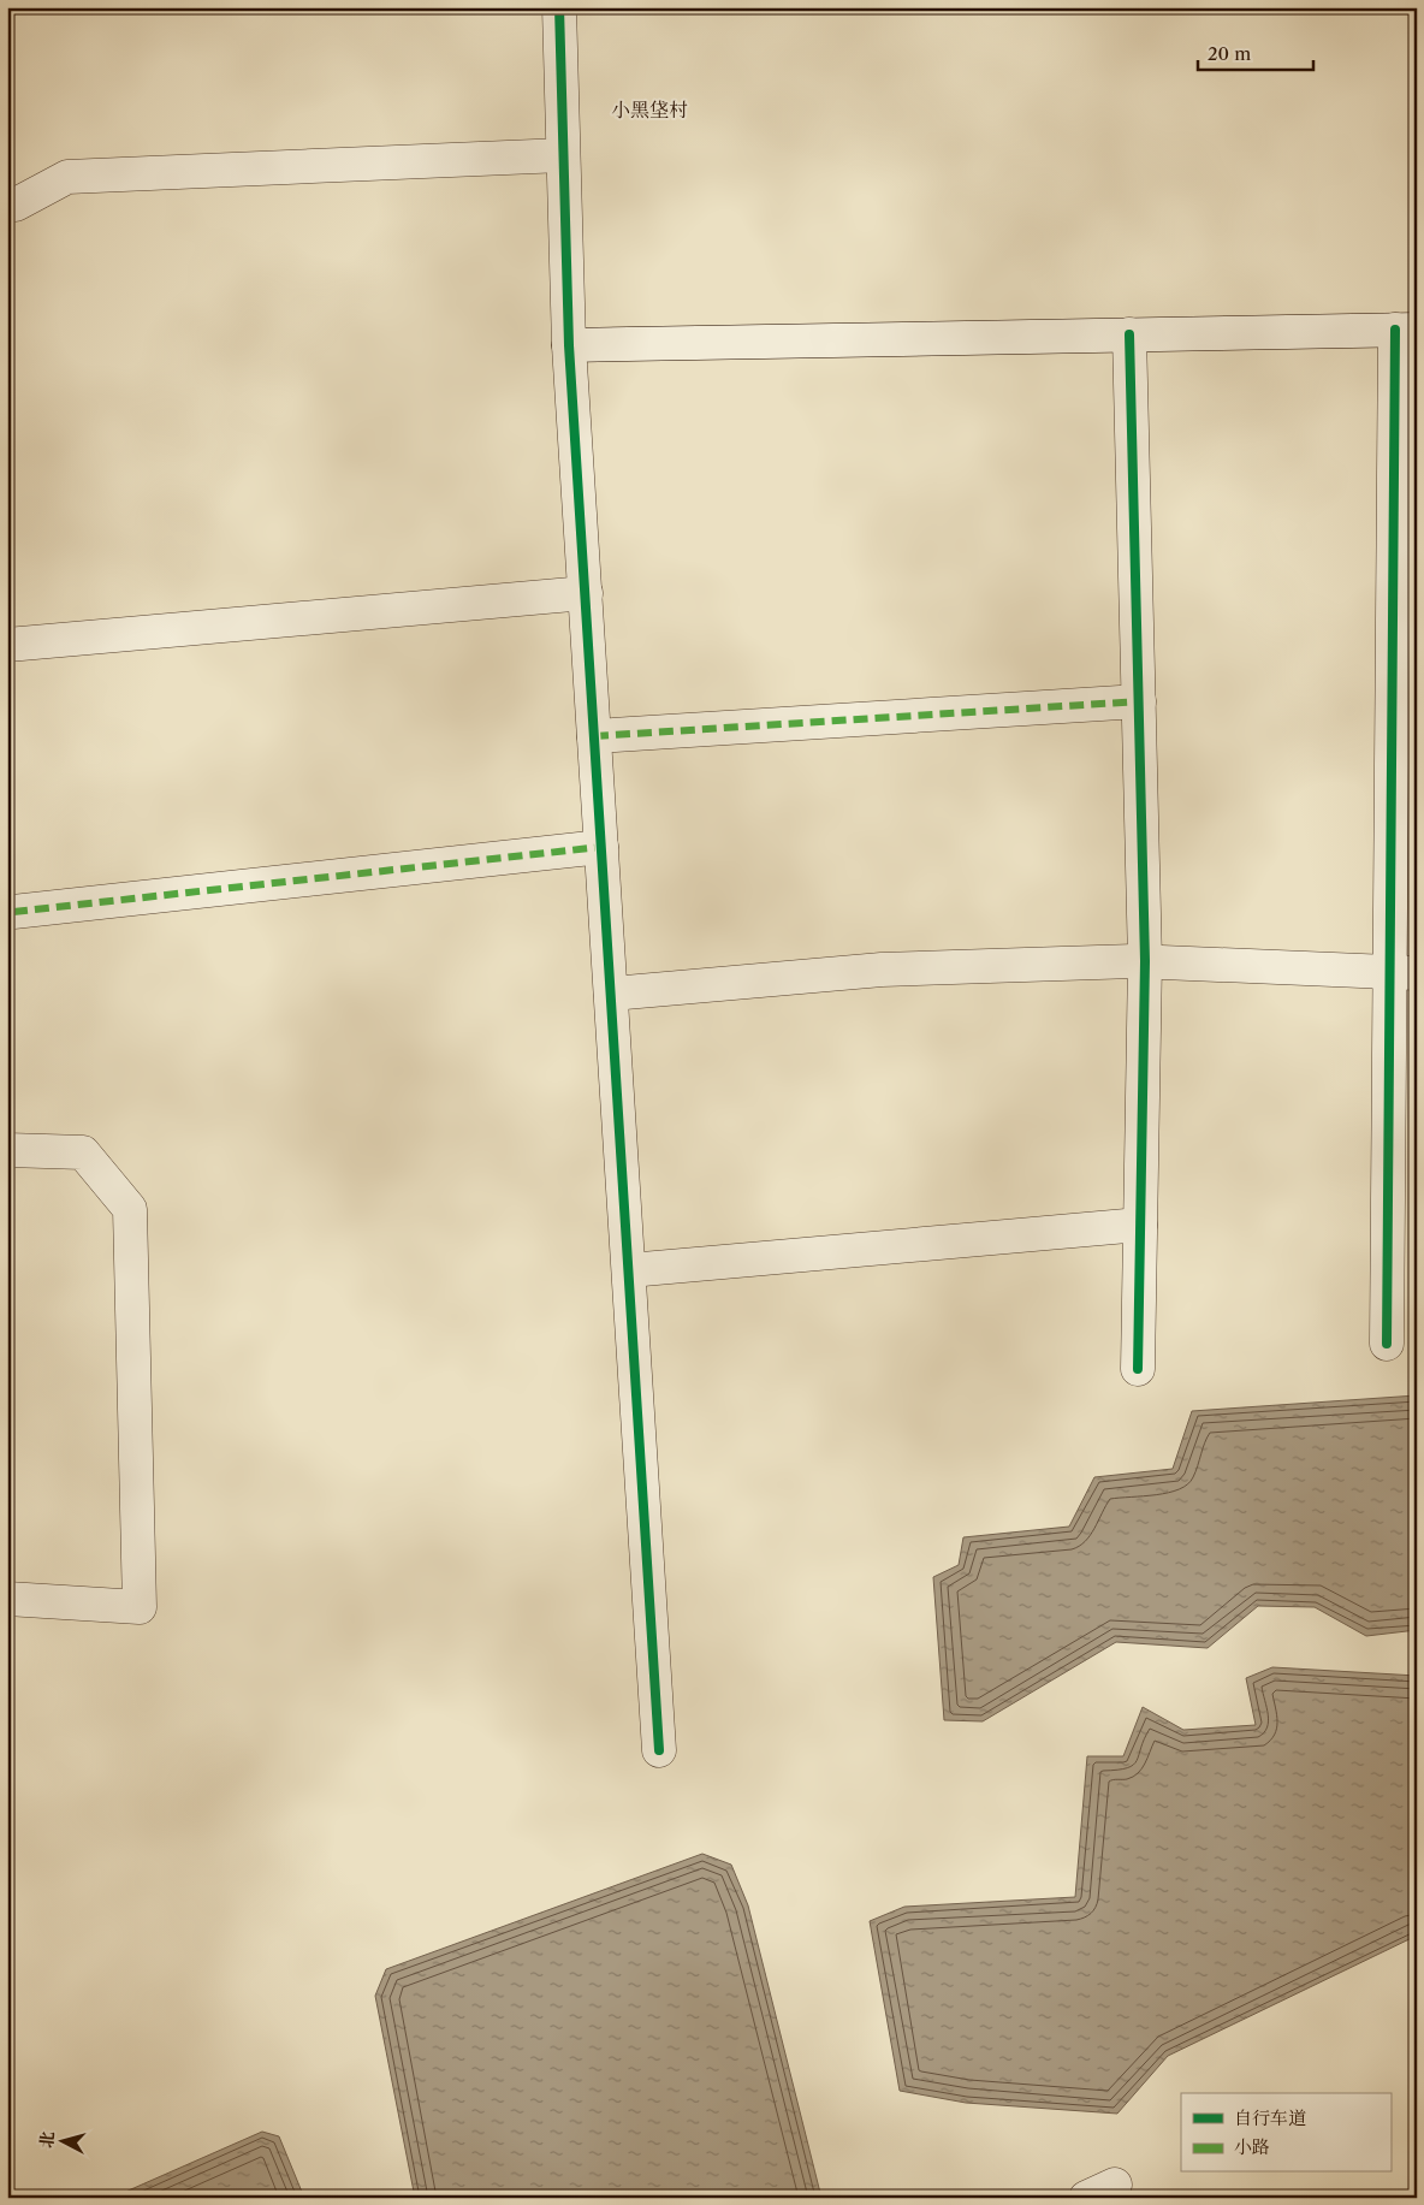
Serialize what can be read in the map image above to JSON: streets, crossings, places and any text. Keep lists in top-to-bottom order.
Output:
{
  "districts": ["小黑垡村"],
  "legend": ["自行车道", "小路"],
  "scale_bar": "20 m",
  "north": "left"
}
